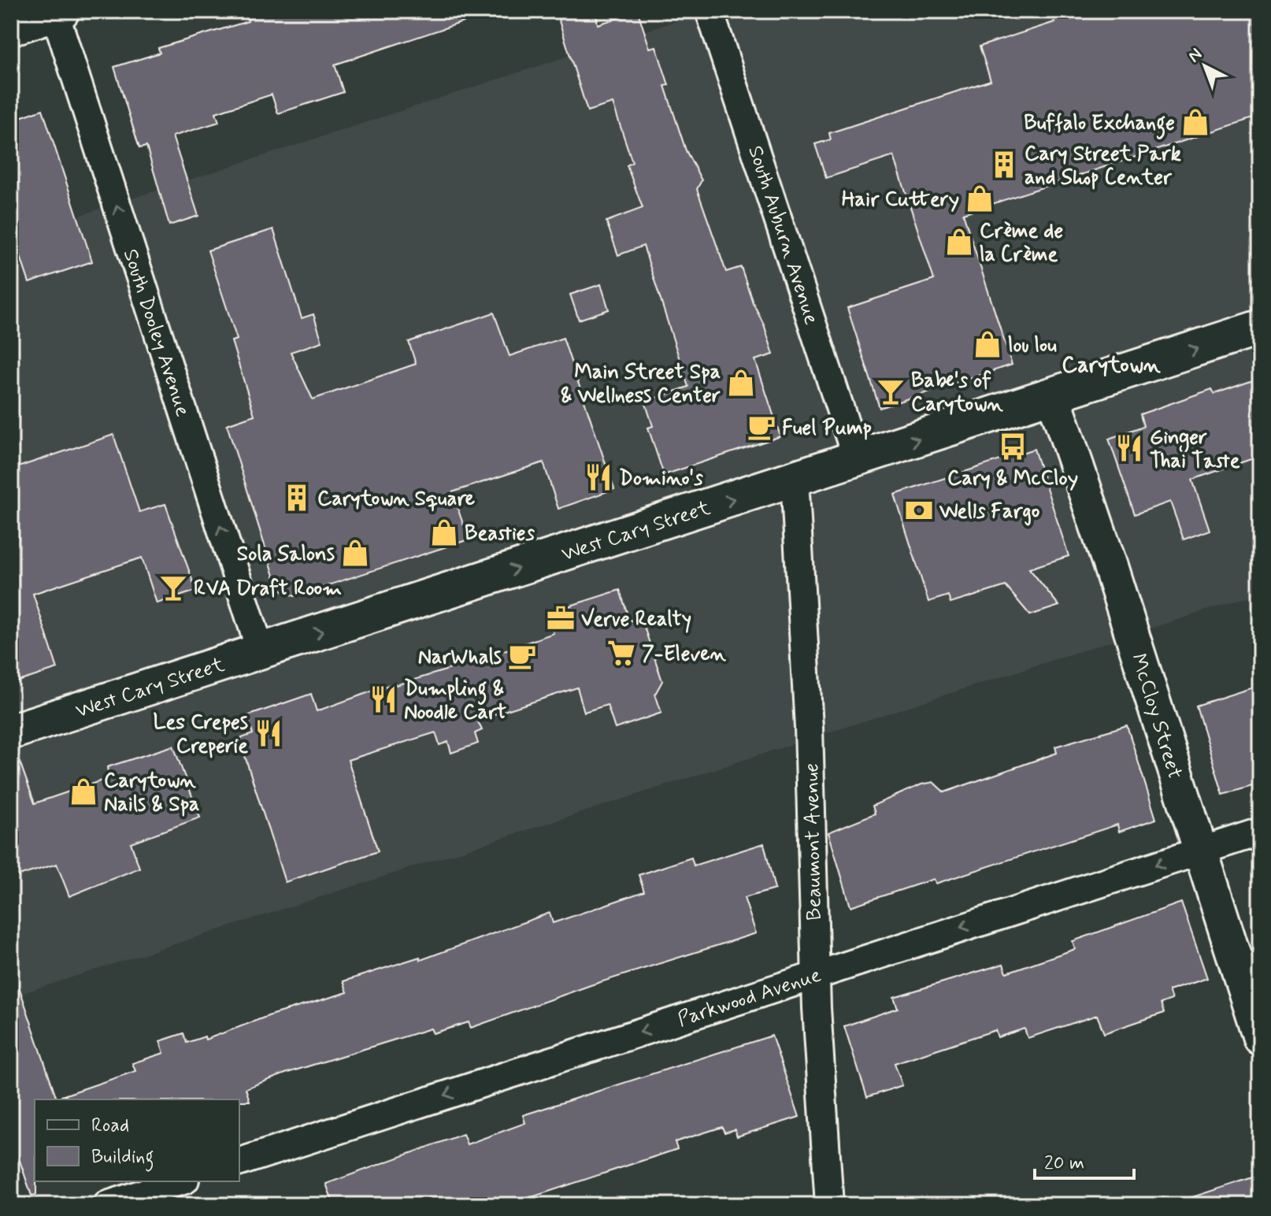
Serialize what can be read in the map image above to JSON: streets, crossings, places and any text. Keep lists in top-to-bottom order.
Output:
{
  "streets": {
    "main road": ["West Cary Street"],
    "street": [
      "South Auburn Avenue",
      "South Dooley Avenue",
      "McCloy Street",
      "Beaumont Avenue",
      "Parkwood Avenue"
    ]
  },
  "crossings": [
    ["South Auburn Avenue", "West Cary Street"],
    ["South Dooley Avenue", "West Cary Street"],
    ["West Cary Street", "McCloy Street"],
    ["West Cary Street", "Beaumont Avenue"],
    ["McCloy Street", "Parkwood Avenue"],
    ["Beaumont Avenue", "Parkwood Avenue"]
  ],
  "one_way": ["South Dooley Avenue", "West Cary Street", "Parkwood Avenue"],
  "districts": ["Carytown"],
  "places": {
    "shop": [
      "Buffalo Exchange",
      "Hair Cuttery",
      "Crème de la Crème",
      "lou lou",
      "Main Street Spa & Wellness Center",
      "Beasties",
      "Sola Salons",
      "Carytown Nails & Spa"
    ],
    "building": ["Cary Street Park and Shop Center", "Carytown Square"],
    "bar": ["Babe's of Carytown", "RVA Draft Room"],
    "cafe": ["Fuel Pump", "NarWhals"],
    "bus stop": ["Cary & McCloy"],
    "restaurant": [
      "Ginger Thai Taste",
      "Domino's",
      "Dumpling & Noodle Cart",
      "Les Crepes Creperie"
    ],
    "bank": ["Wells Fargo"],
    "office": ["Verve Realty"],
    "supermarket": ["7-Eleven"]
  },
  "legend": ["Road", "Building"],
  "scale_bar": "20 m",
  "north": "top left"
}
